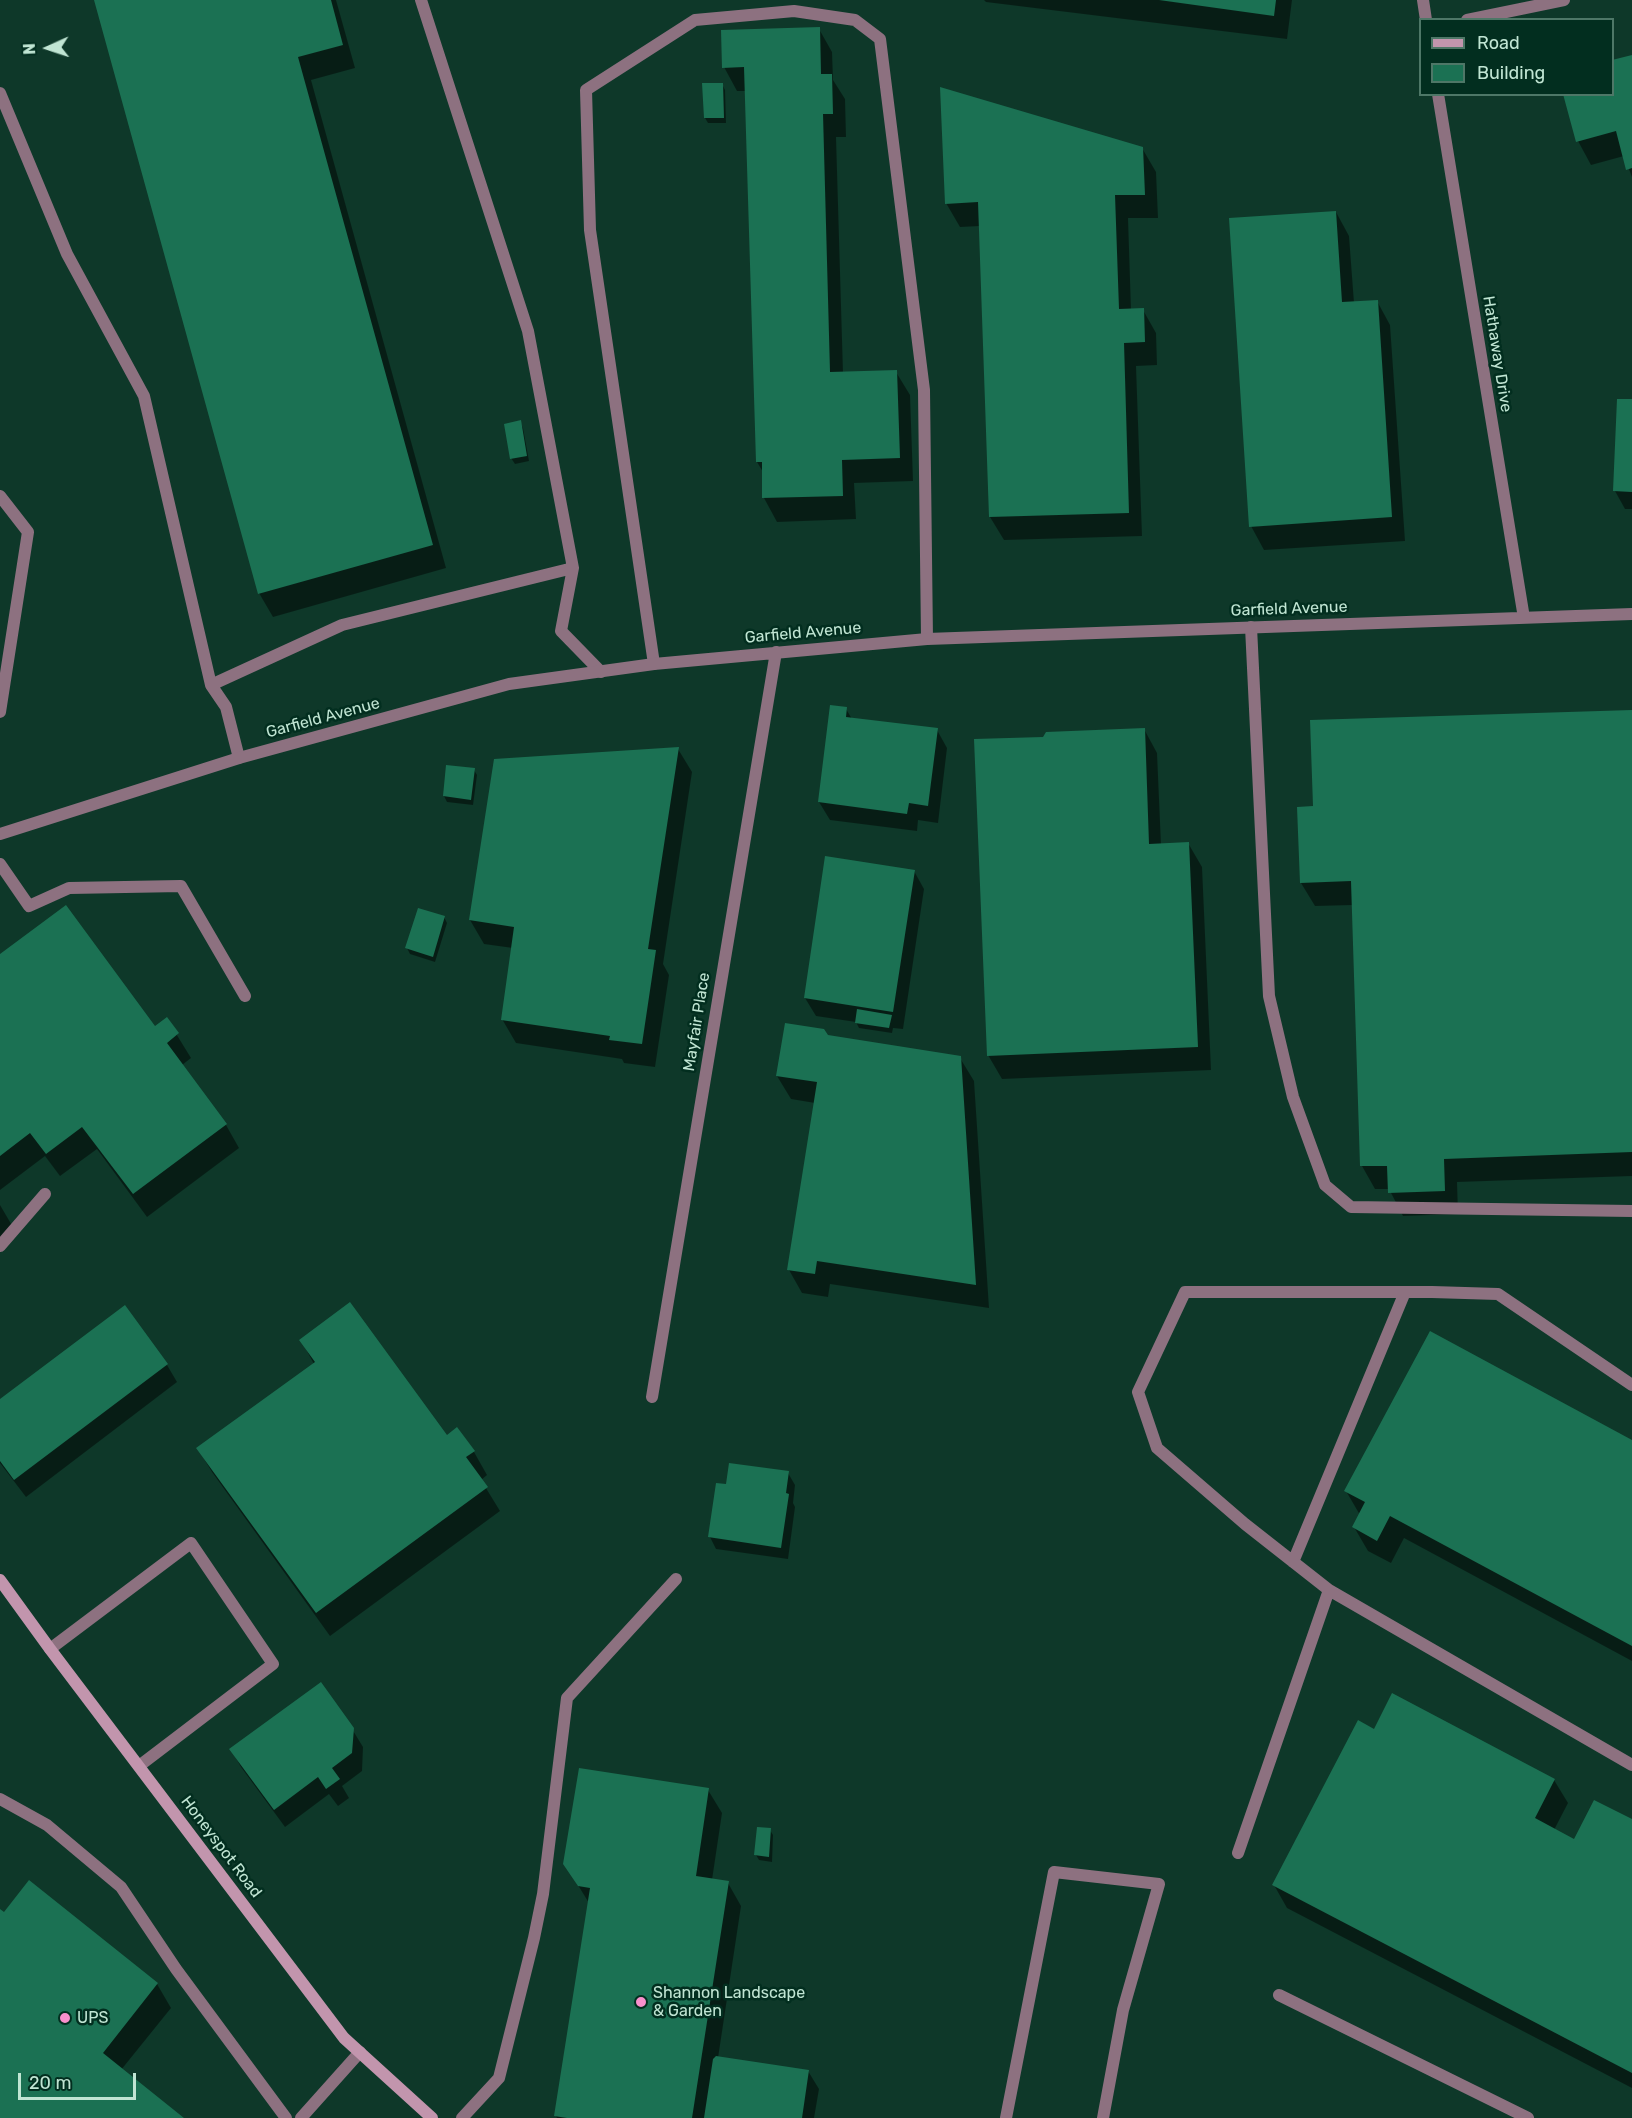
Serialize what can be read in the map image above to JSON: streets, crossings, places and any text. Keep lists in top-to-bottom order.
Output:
{
  "streets": {
    "main road": ["Honeyspot Road"],
    "street": ["Hathaway Drive", "Garfield Avenue", "Mayfair Place"]
  },
  "crossings": [
    ["Hathaway Drive", "Garfield Avenue"],
    ["Garfield Avenue", "Mayfair Place"]
  ],
  "places": ["Shannon Landscape & Garden", "UPS"],
  "legend": ["Road", "Building"],
  "scale_bar": "20 m",
  "north": "left"
}
